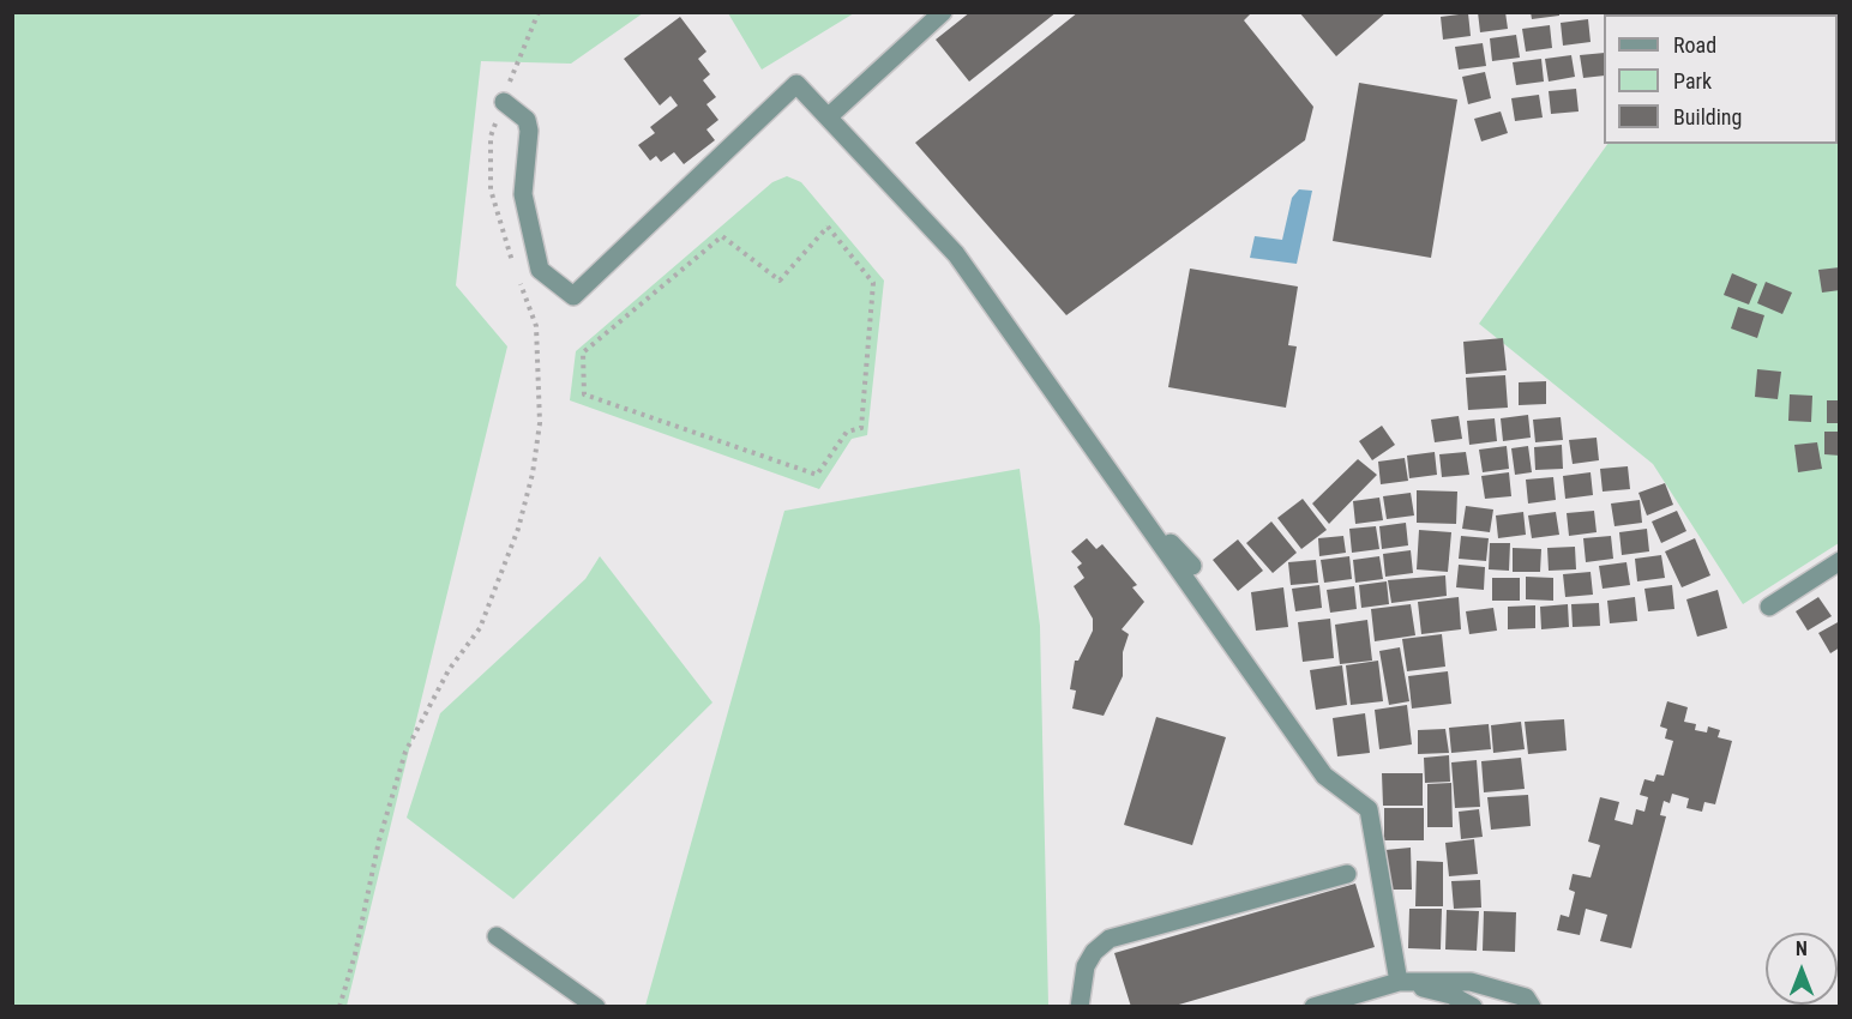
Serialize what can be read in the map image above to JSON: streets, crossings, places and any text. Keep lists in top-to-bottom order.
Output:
{
  "legend": ["Road", "Park", "Building"],
  "north": "top"
}
